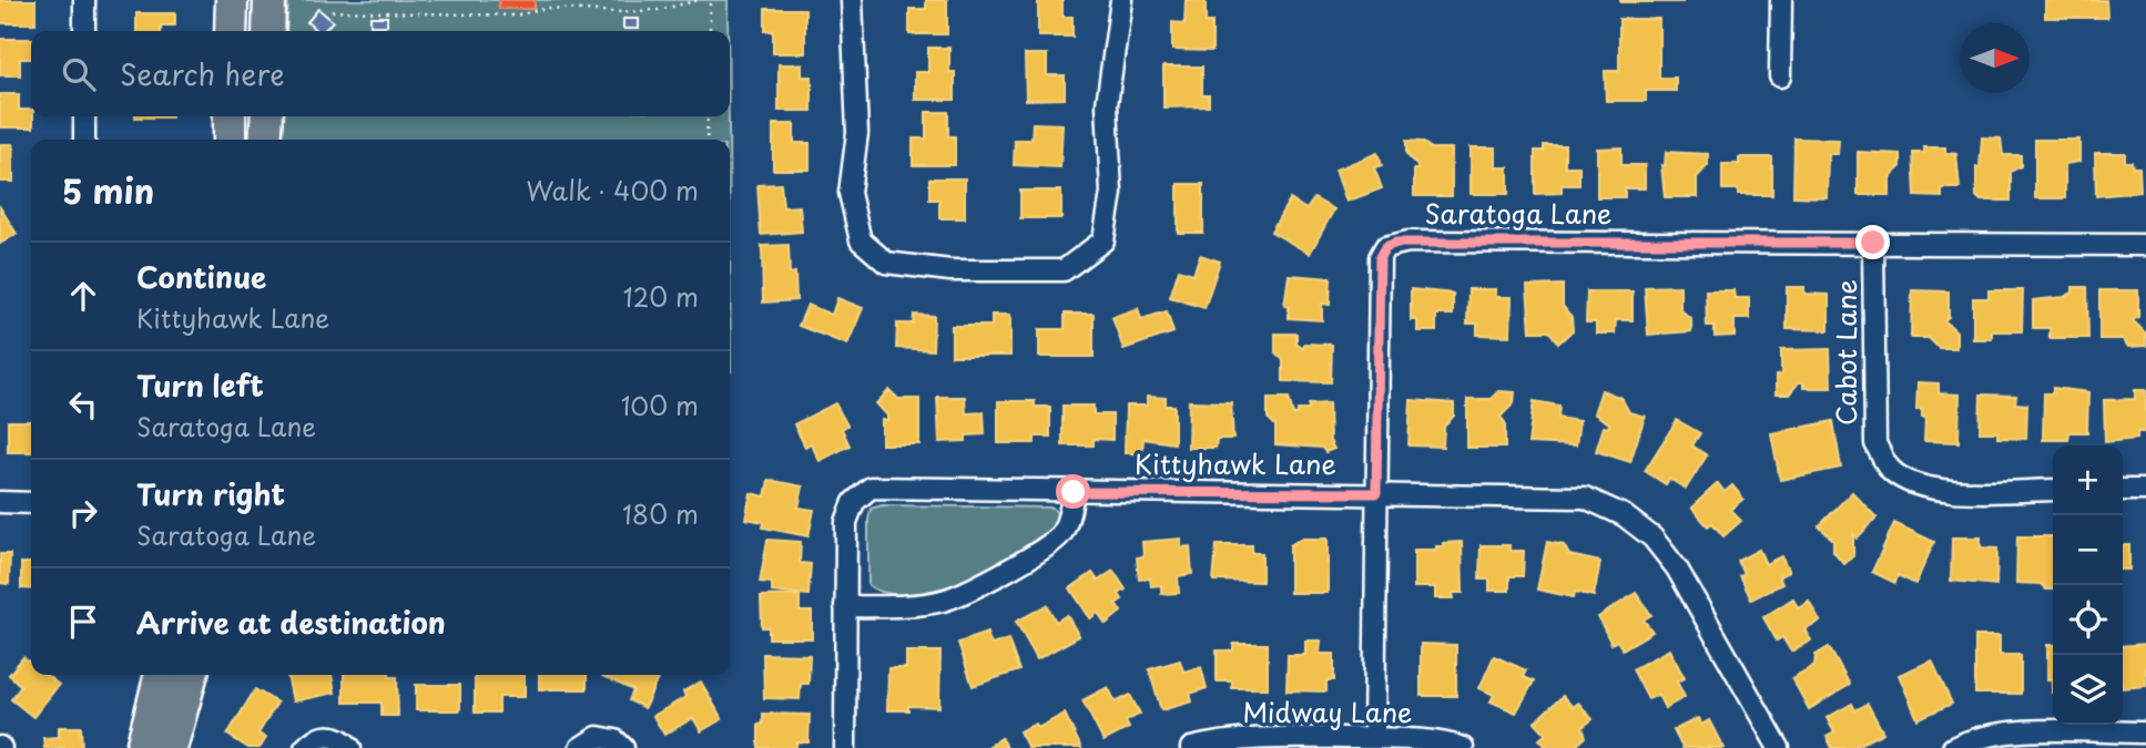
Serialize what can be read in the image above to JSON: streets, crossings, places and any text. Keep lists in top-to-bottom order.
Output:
{
  "streets": {
    "street": [
      "Saratoga Lane",
      "Cabot Lane",
      "Kittyhawk Lane",
      "Midway Lane"
    ]
  },
  "crossings": [
    ["Saratoga Lane", "Cabot Lane"],
    ["Saratoga Lane", "Kittyhawk Lane"],
    ["Saratoga Lane", "Midway Lane"]
  ],
  "north": "right",
  "page": {
    "search": "Search here",
    "heading": ["5 min", "Walk · 400 m"],
    "list": [
      ["Continue", "Kittyhawk Lane", "120 m"],
      ["Turn left", "Saratoga Lane", "100 m"],
      ["Turn right", "Saratoga Lane", "180 m"],
      "Arrive at destination"
    ],
    "map_buttons": ["+", "−"]
  }
}
